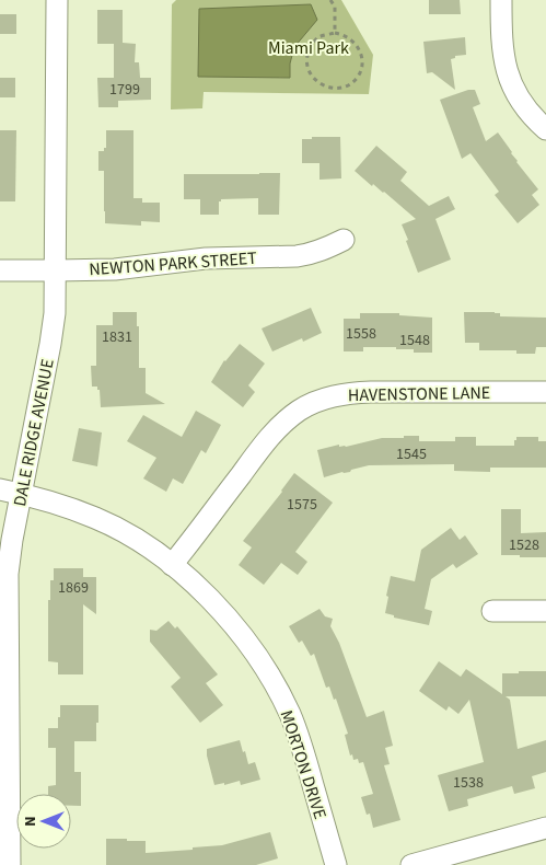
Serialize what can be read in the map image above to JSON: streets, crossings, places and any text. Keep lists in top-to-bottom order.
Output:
{
  "streets": {
    "street": [
      "NEWTON PARK STREET",
      "HAVENSTONE LANE",
      "DALE RIDGE AVENUE",
      "MORTON DRIVE"
    ]
  },
  "crossings": [
    ["NEWTON PARK STREET", "DALE RIDGE AVENUE"],
    ["HAVENSTONE LANE", "MORTON DRIVE"],
    ["DALE RIDGE AVENUE", "MORTON DRIVE"]
  ],
  "parks": ["Miami Park"],
  "house_numbers": [
    "1799",
    "1558",
    "1831",
    "1548",
    "1545",
    "1575",
    "1528",
    "1869",
    "1538"
  ],
  "north": "left"
}
